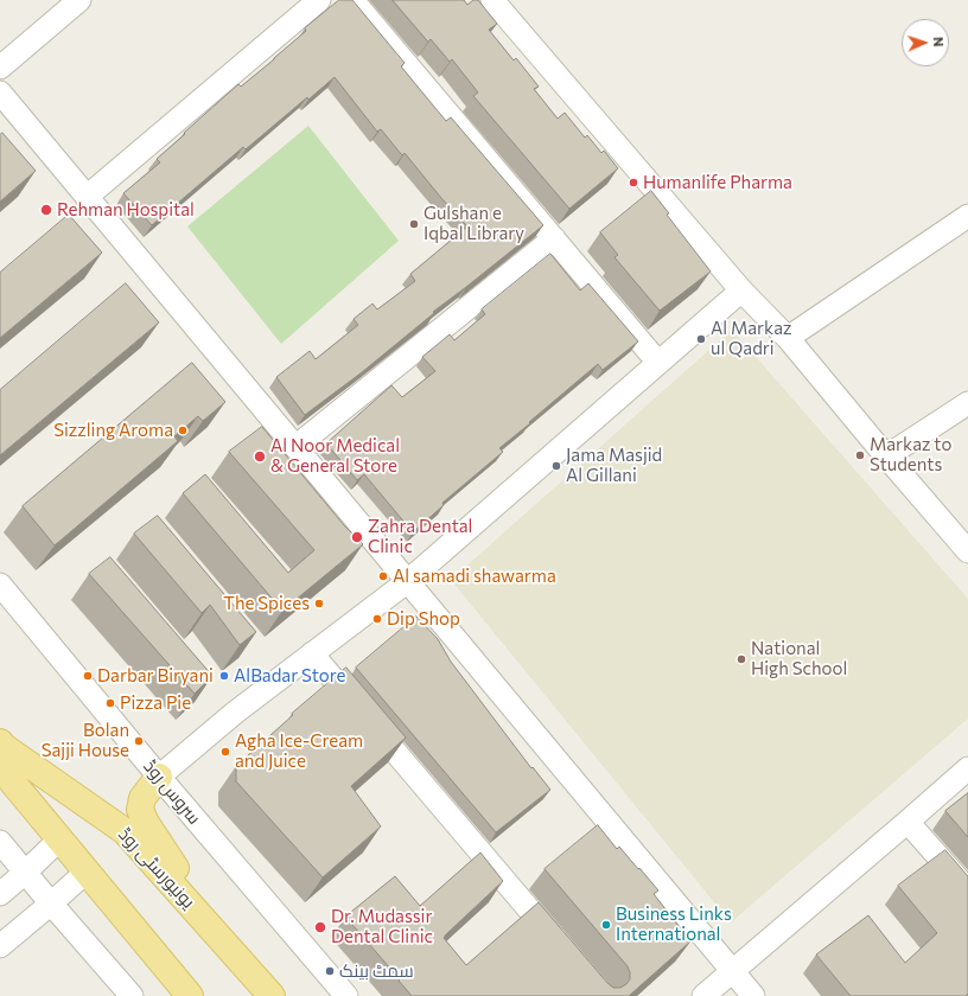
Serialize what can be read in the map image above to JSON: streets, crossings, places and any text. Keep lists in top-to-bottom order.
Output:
{
  "streets": {
    "main road": ["یونیورسٹی روڈ"],
    "street": ["سروس روڈ"]
  },
  "places": [
    "Humanlife Pharma",
    "Rehman Hospital",
    "Gulshan e Iqbal Library",
    "Al Markaz ul Qadri",
    "Sizzling Aroma",
    "Markaz to Students",
    "Al Noor Medical & General Store",
    "Jama Masjid Al Gillani",
    "Zahra Dental Clinic",
    "Al samadi shawarma",
    "The Spices",
    "Dip Shop",
    "National High School",
    "Darbar Biryani",
    "AlBadar Store",
    "Pizza Pie",
    "Bolan Sajji House",
    "Agha Ice-Cream and Juice",
    "Business Links International",
    "Dr. Mudassir Dental Clinic",
    "سمٹ بینک"
  ],
  "north": "right"
}
